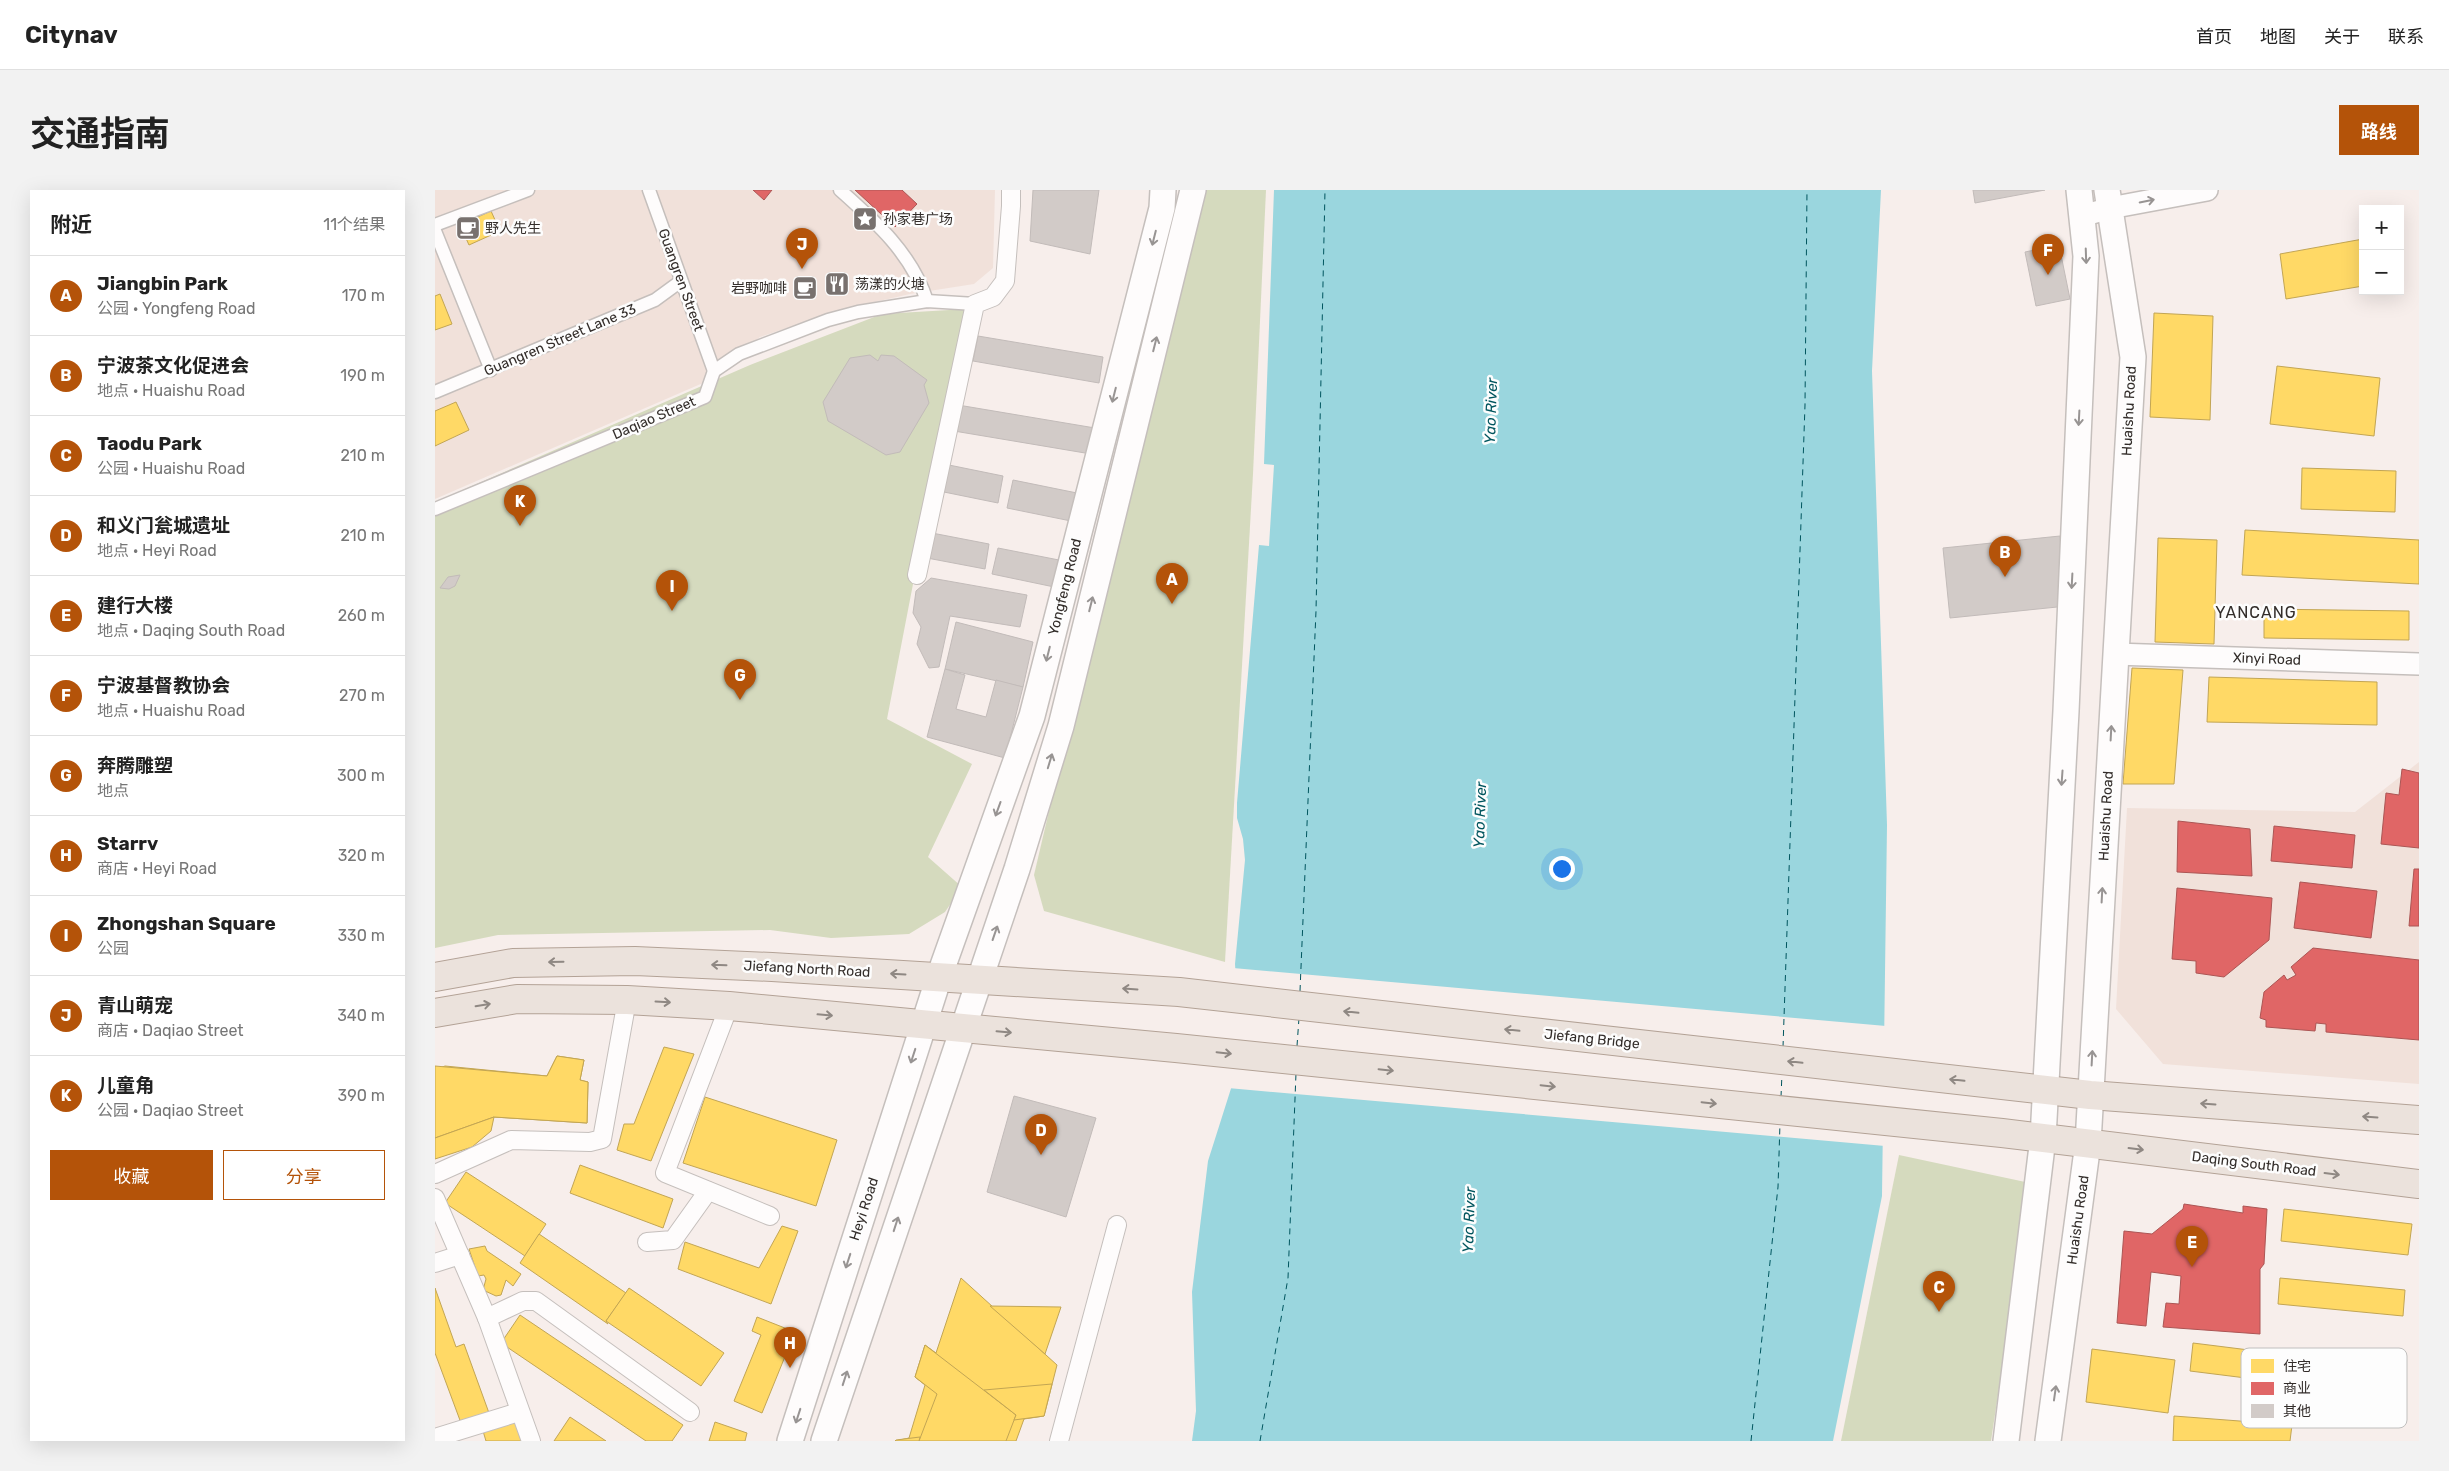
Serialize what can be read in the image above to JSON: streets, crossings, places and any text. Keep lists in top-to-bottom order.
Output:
{
  "streets": {
    "main road": [
      "Huaishu Road",
      "Yongfeng Road",
      "Jiefang North Road",
      "Jiefang Bridge",
      "Daqing South Road",
      "Heyi Road"
    ],
    "street": [
      "Guangren Street",
      "Guangren Street Lane 33",
      "Daqiao Street",
      "Xinyi Road"
    ]
  },
  "crossings": [
    ["Guangren Street", "Guangren Street Lane 33"],
    ["Guangren Street", "Daqiao Street"],
    ["Huaishu Road", "Xinyi Road"],
    ["Huaishu Road", "Jiefang Bridge"],
    ["Huaishu Road", "Daqing South Road"],
    ["Yongfeng Road", "Jiefang North Road"],
    ["Yongfeng Road", "Heyi Road"],
    ["Jiefang North Road", "Jiefang Bridge"],
    ["Jiefang North Road", "Heyi Road"]
  ],
  "one_way": ["Jiefang Bridge", "Daqing South Road"],
  "districts": ["YANCANG"],
  "water": ["Yao River"],
  "places": {
    "place": ["孙家巷广场"],
    "cafe": ["野人先生", "岩野咖啡"],
    "restaurant": ["荡漾的火塘"]
  },
  "legend": ["住宅", "商业", "其他"],
  "page": {
    "header": "Citynav",
    "nav": [
      "首页",
      "地图",
      "关于",
      "联系"
    ],
    "title": "交通指南",
    "buttons": [
      "路线",
      ["收藏", "分享"]
    ],
    "heading": ["附近", "11个结果"],
    "map_buttons": ["+", "−"],
    "pins": [
      "J",
      "F",
      "K",
      "B",
      "A",
      "I",
      "G",
      "D",
      "E",
      "C",
      "H"
    ],
    "list": [
      {
        "mark": "A",
        "name": "Jiangbin Park",
        "note": "公园 · Yongfeng Road",
        "value": "170 m"
      },
      {
        "mark": "B",
        "name": "宁波茶文化促进会",
        "note": "地点 · Huaishu Road",
        "value": "190 m"
      },
      {
        "mark": "C",
        "name": "Taodu Park",
        "note": "公园 · Huaishu Road",
        "value": "210 m"
      },
      {
        "mark": "D",
        "name": "和义门瓮城遗址",
        "note": "地点 · Heyi Road",
        "value": "210 m"
      },
      {
        "mark": "E",
        "name": "建行大楼",
        "note": "地点 · Daqing South Road",
        "value": "260 m"
      },
      {
        "mark": "F",
        "name": "宁波基督教协会",
        "note": "地点 · Huaishu Road",
        "value": "270 m"
      },
      {
        "mark": "G",
        "name": "奔腾雕塑",
        "note": "地点",
        "value": "300 m"
      },
      {
        "mark": "H",
        "name": "Starrv",
        "note": "商店 · Heyi Road",
        "value": "320 m"
      },
      {
        "mark": "I",
        "name": "Zhongshan Square",
        "note": "公园",
        "value": "330 m"
      },
      {
        "mark": "J",
        "name": "青山萌宠",
        "note": "商店 · Daqiao Street",
        "value": "340 m"
      },
      {
        "mark": "K",
        "name": "儿童角",
        "note": "公园 · Daqiao Street",
        "value": "390 m"
      }
    ]
  }
}
